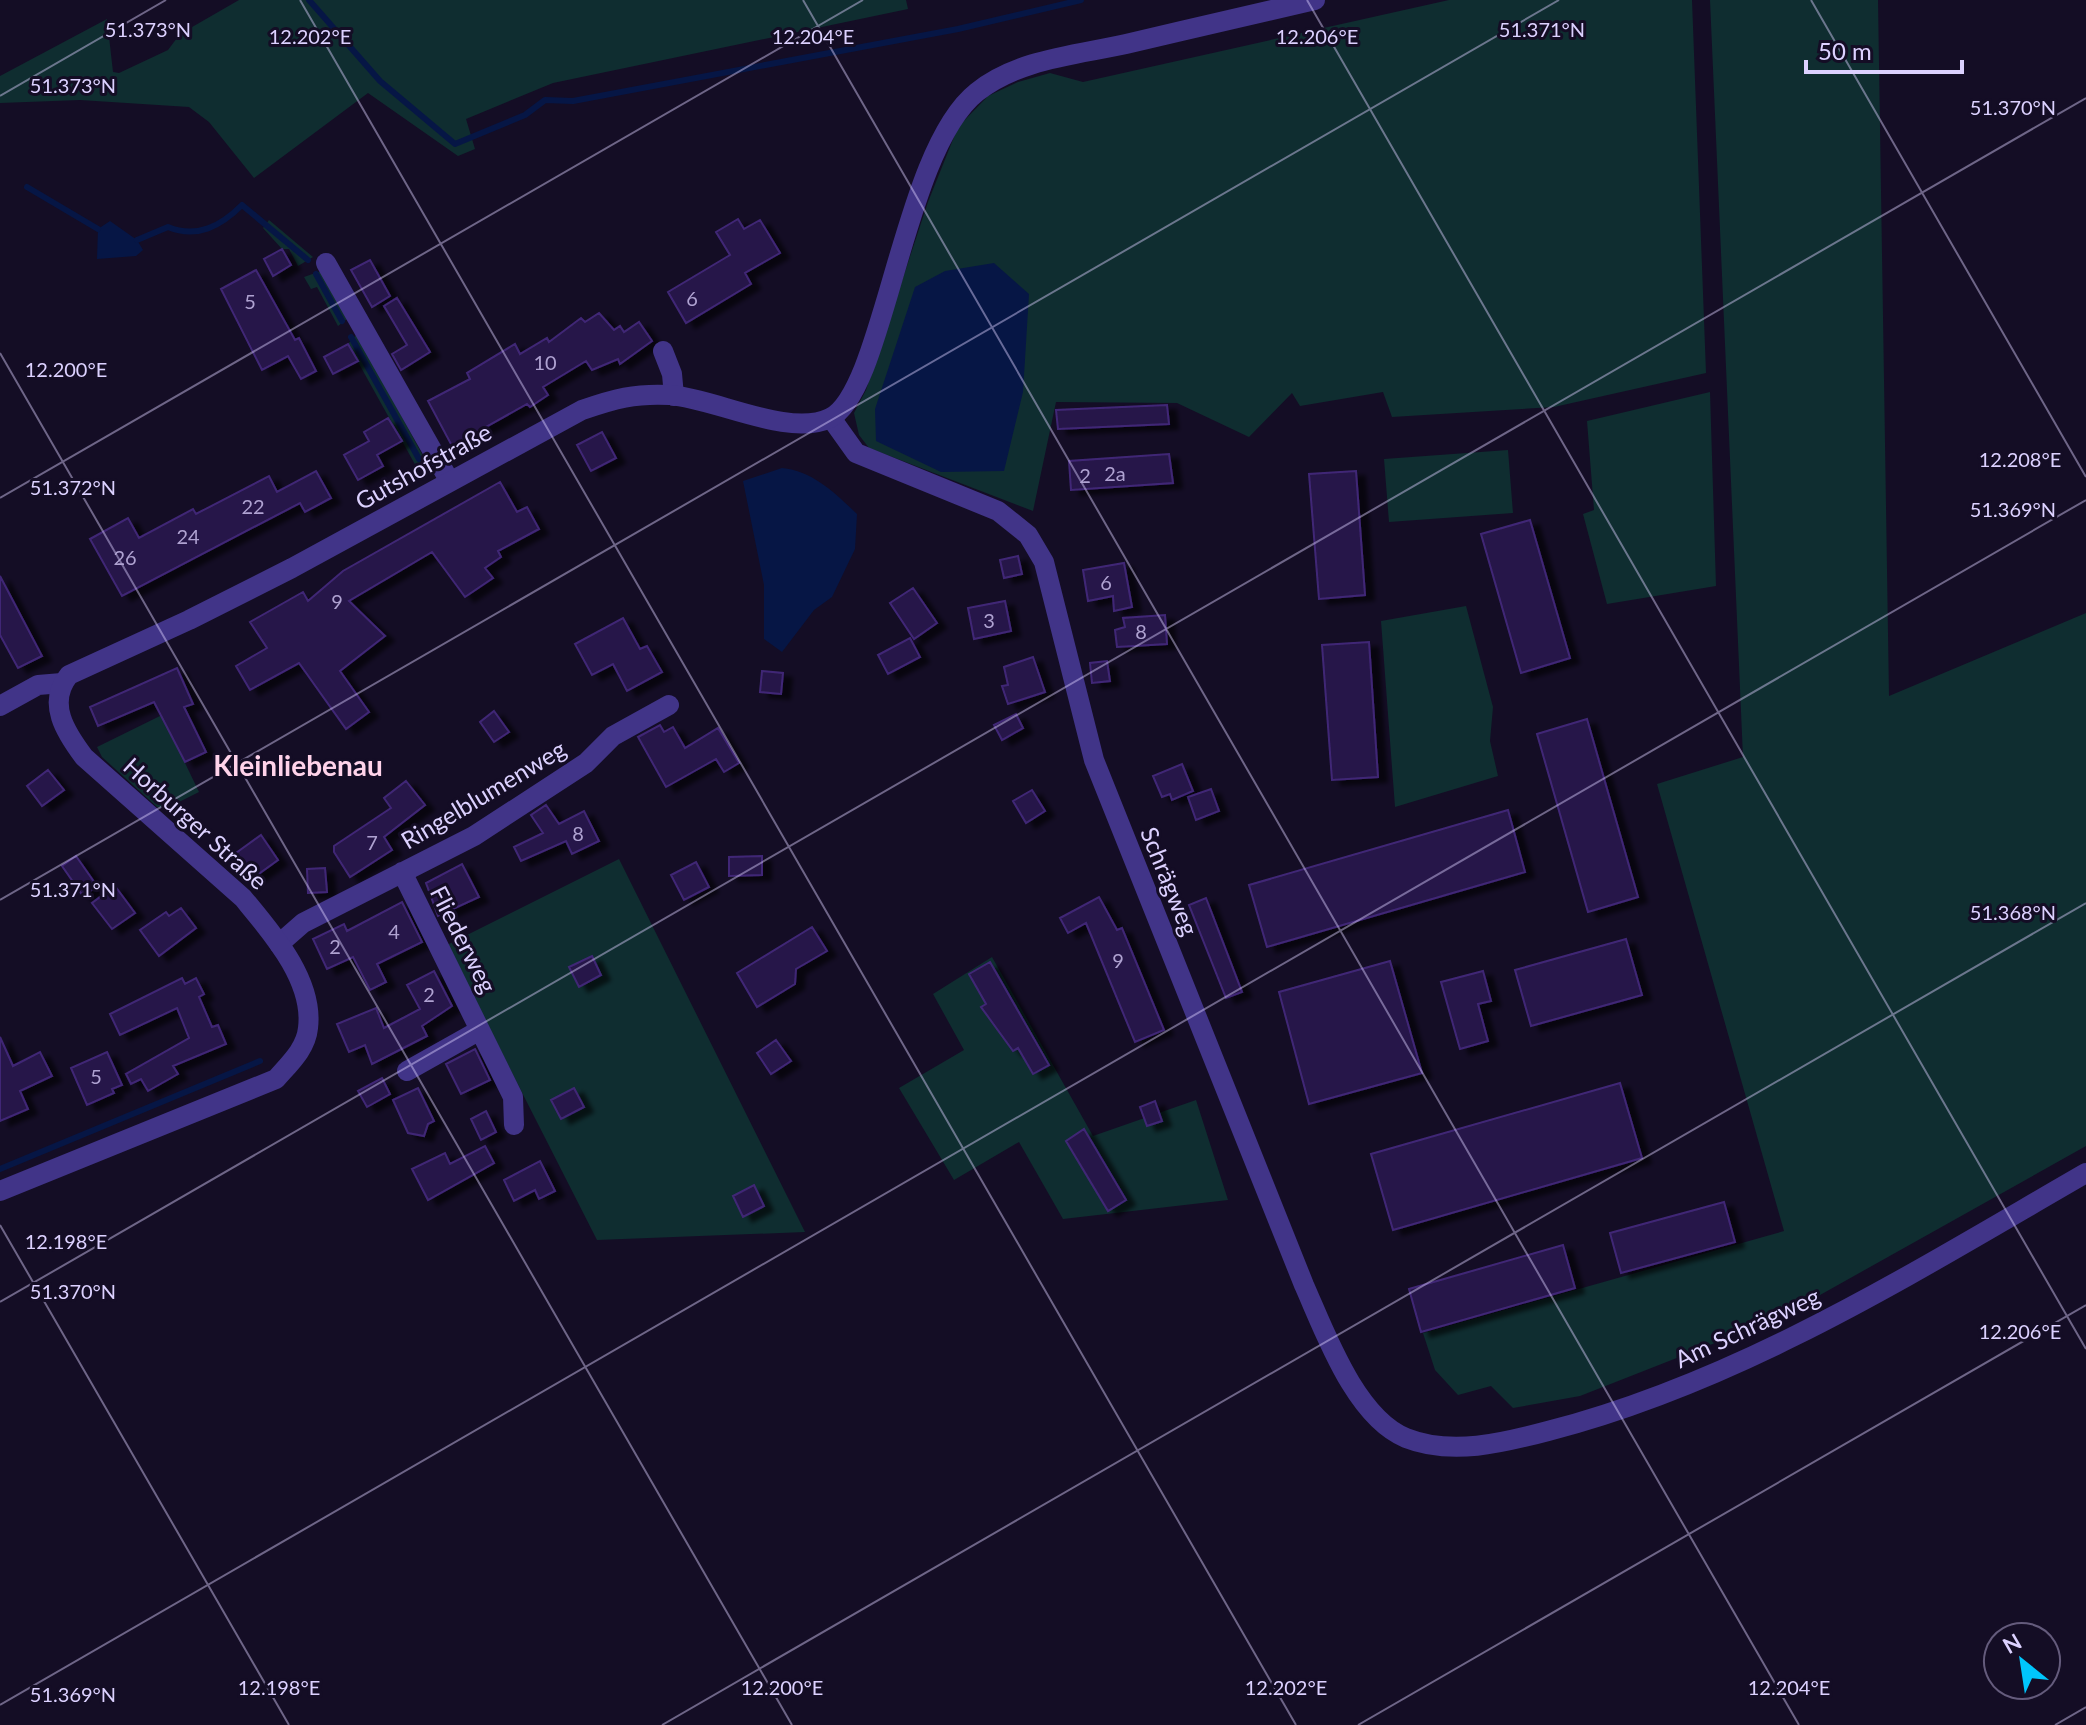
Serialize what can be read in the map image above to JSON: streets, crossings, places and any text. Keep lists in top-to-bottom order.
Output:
{
  "streets": {
    "street": [
      "Gutshofstraße",
      "Ringelblumenweg",
      "Horburger Straße",
      "Schrägweg",
      "Fliederweg",
      "Am Schrägweg"
    ]
  },
  "crossings": [
    ["Gutshofstraße", "Horburger Straße"],
    ["Gutshofstraße", "Schrägweg"],
    ["Ringelblumenweg", "Horburger Straße"],
    ["Ringelblumenweg", "Fliederweg"],
    ["Schrägweg", "Am Schrägweg"]
  ],
  "districts": ["Kleinliebenau"],
  "house_numbers": [
    "6",
    "5",
    "10",
    "2a",
    "2",
    "22",
    "24",
    "26",
    "6",
    "9",
    "3",
    "8",
    "8",
    "7",
    "4",
    "2",
    "9",
    "2",
    "5"
  ],
  "scale_bar": "50 m",
  "north": "top left",
  "coordinates": [
    "51.371°N",
    "51.373°N",
    "12.202°E",
    "12.204°E",
    "12.206°E",
    "51.370°N",
    "12.200°E",
    "12.208°E",
    "51.372°N",
    "51.369°N",
    "51.368°N",
    "12.198°E"
  ]
}
